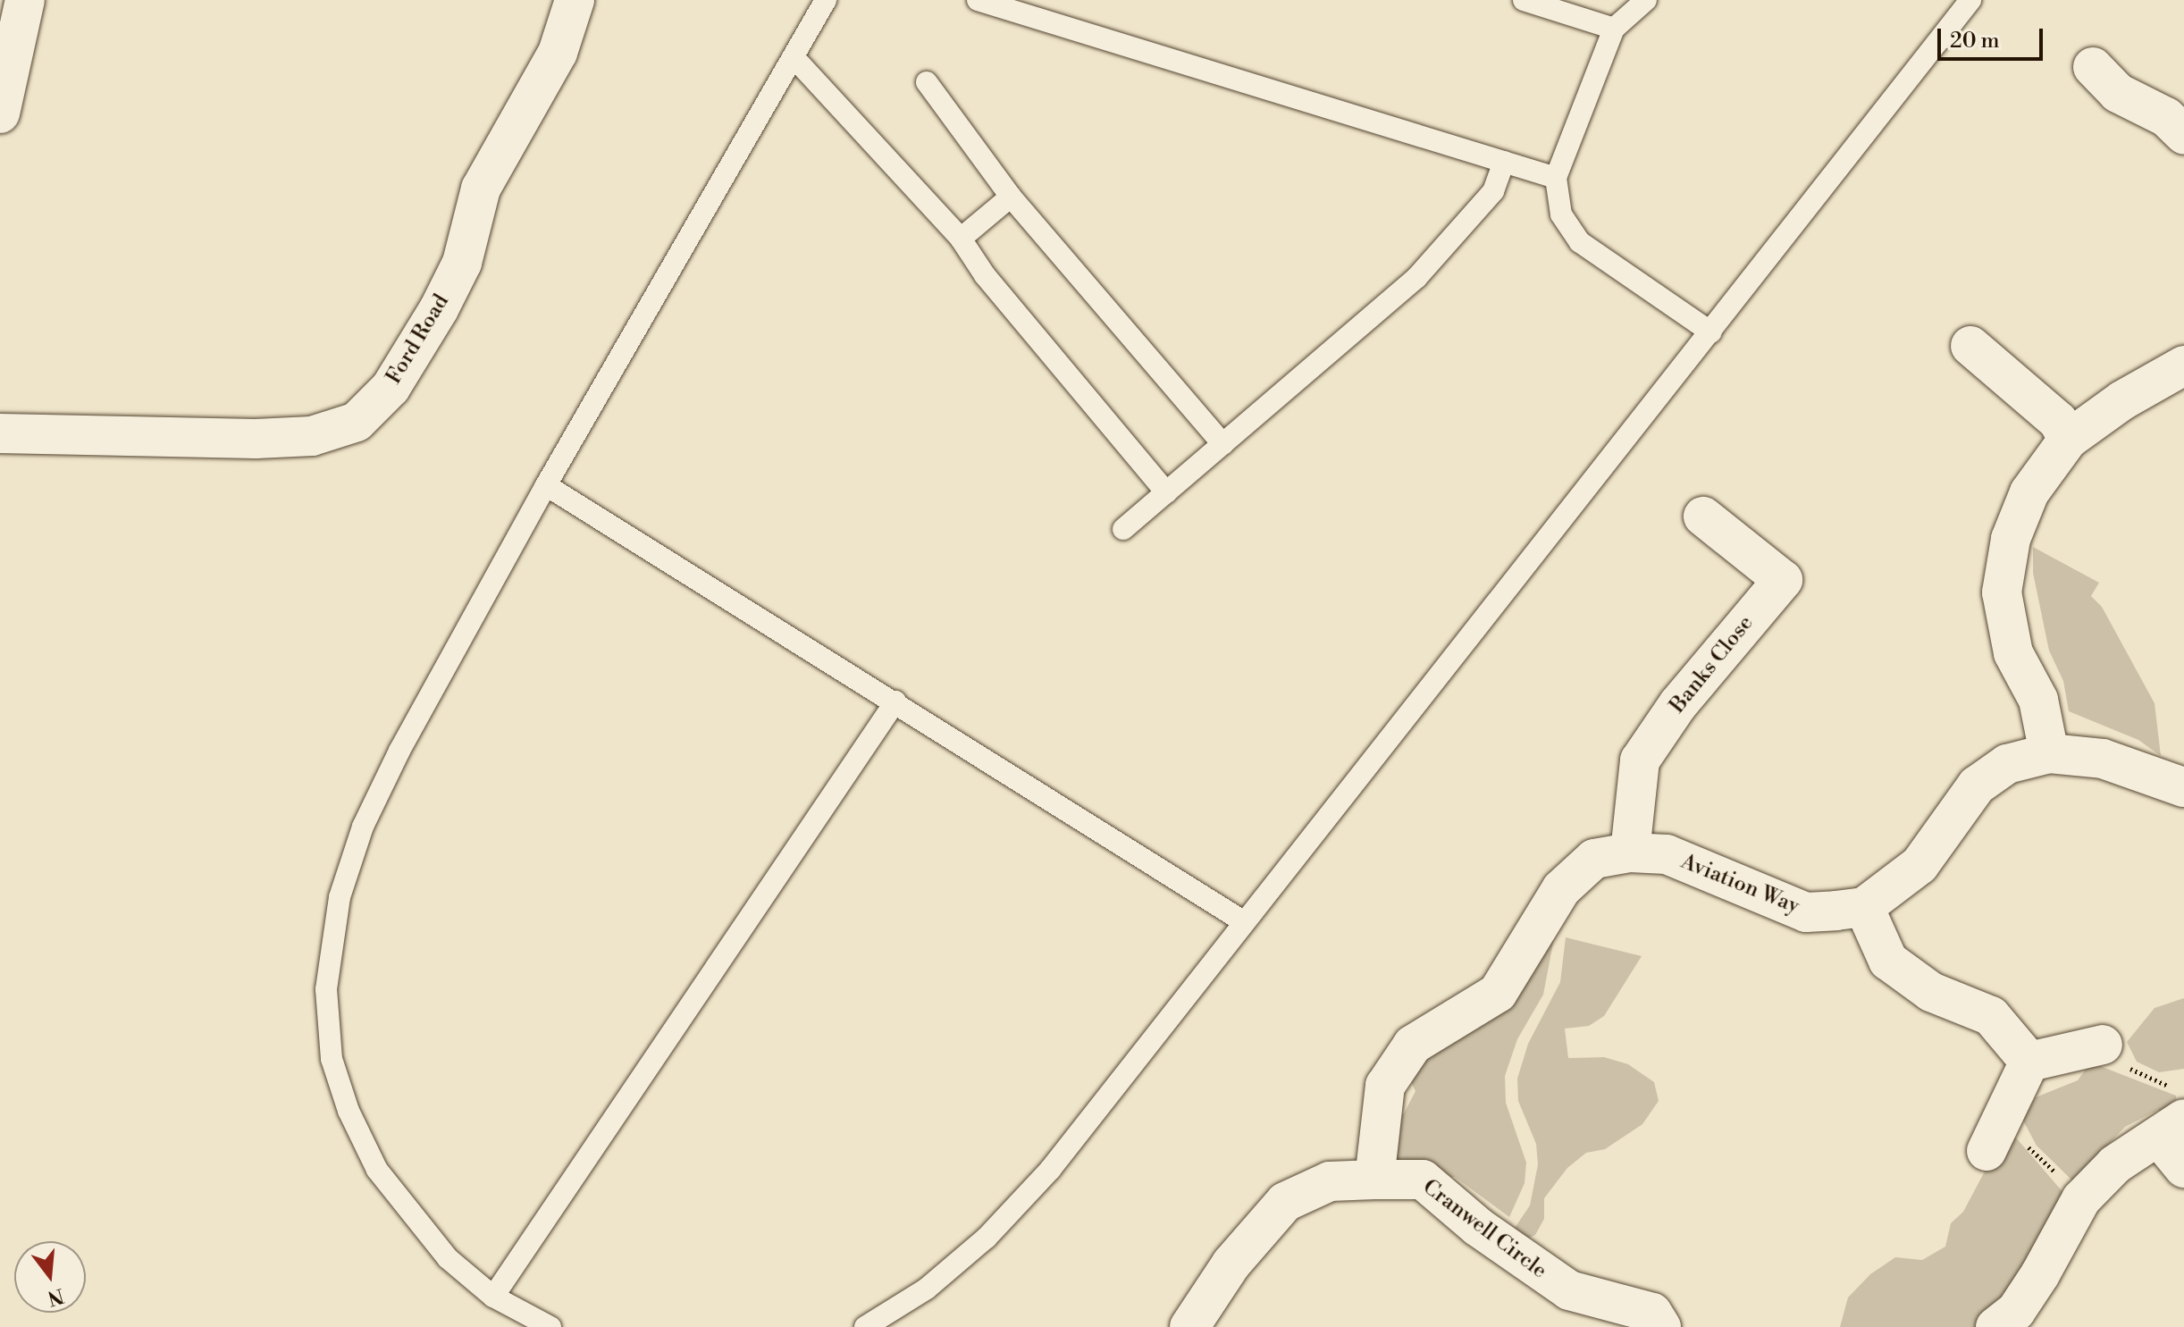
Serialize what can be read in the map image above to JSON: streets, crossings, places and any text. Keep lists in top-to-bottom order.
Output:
{
  "streets": {
    "street": [
      "Ford Road",
      "Banks Close",
      "Aviation Way",
      "Cranwell Circle"
    ]
  },
  "crossings": [
    ["Banks Close", "Aviation Way"],
    ["Aviation Way", "Cranwell Circle"]
  ],
  "scale_bar": "20 m",
  "north": "bottom"
}
